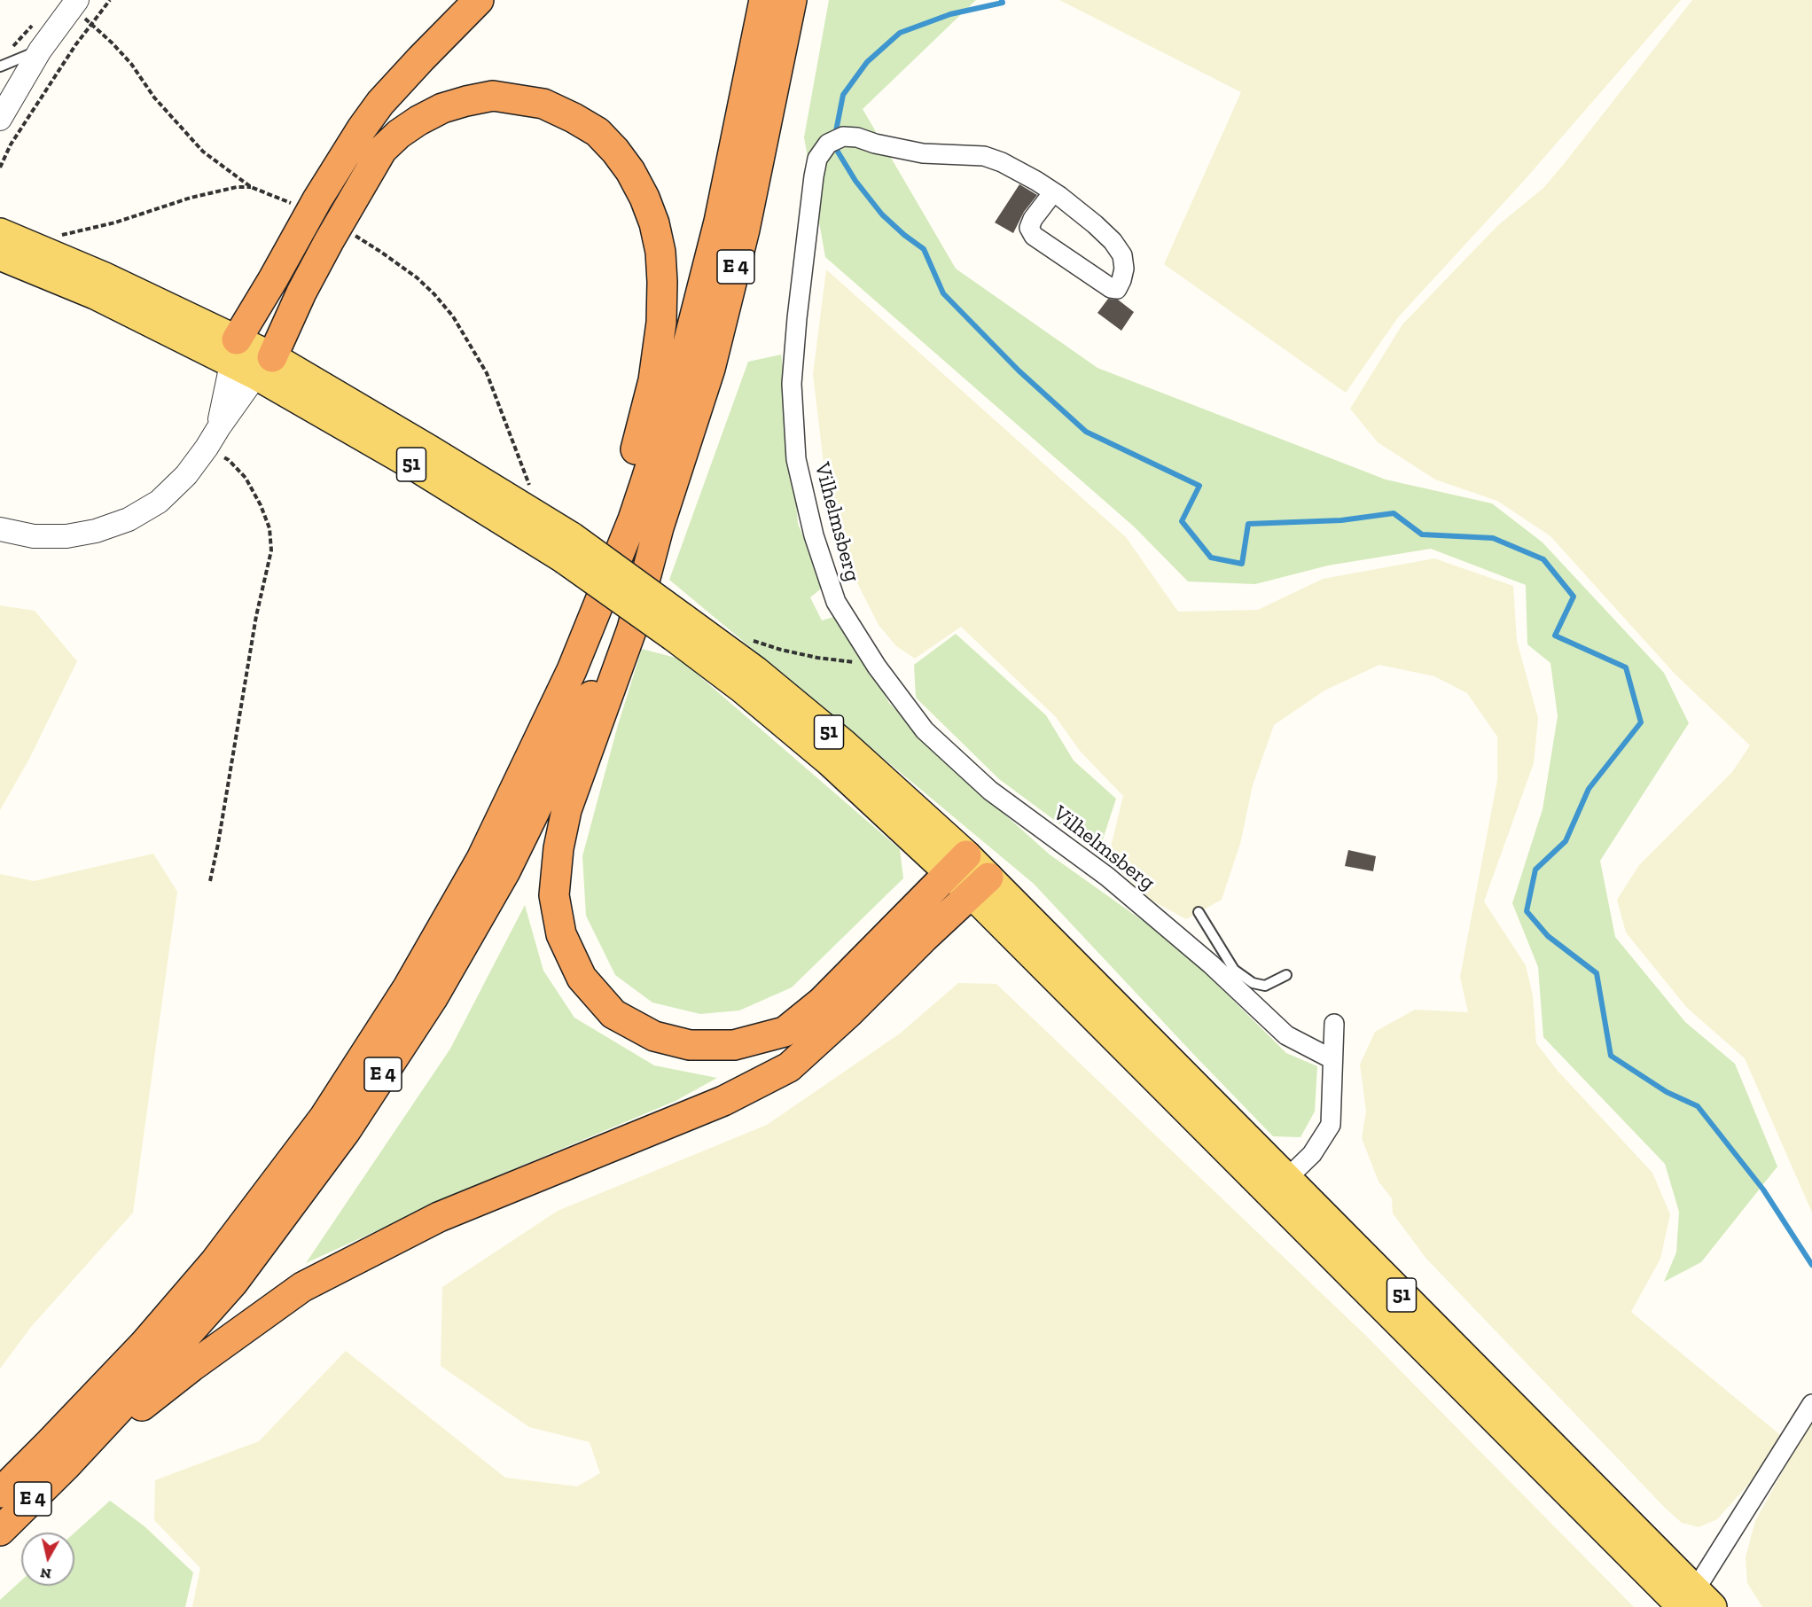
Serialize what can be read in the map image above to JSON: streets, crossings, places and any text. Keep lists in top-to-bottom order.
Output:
{
  "streets": {
    "highway": ["E 4"],
    "main road": ["51"],
    "street": ["Vilhelmsberg"]
  },
  "north": "bottom"
}
